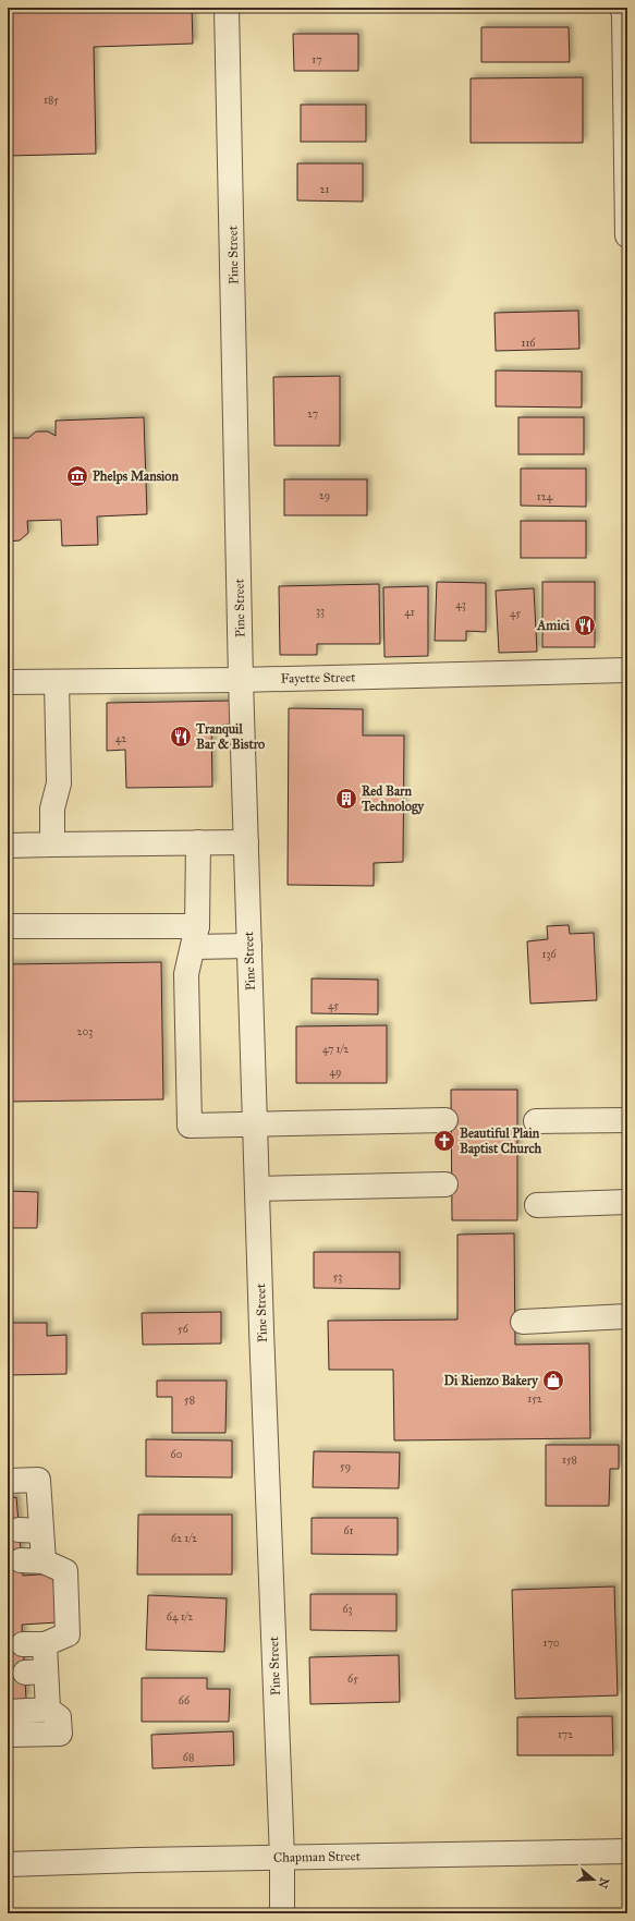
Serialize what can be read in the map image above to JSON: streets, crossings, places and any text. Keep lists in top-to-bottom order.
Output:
{
  "streets": {
    "street": ["Pine Street", "Fayette Street", "Chapman Street"]
  },
  "crossings": [
    ["Pine Street", "Fayette Street"],
    ["Pine Street", "Chapman Street"]
  ],
  "places": {
    "museum": ["Phelps Mansion"],
    "restaurant": ["Amici", "Tranquil Bar & Bistro"],
    "building": ["Red Barn Technology"],
    "church": ["Beautiful Plain Baptist Church"],
    "shop": ["Di Rienzo Bakery"]
  },
  "house_numbers": [
    "17",
    "185",
    "21",
    "116",
    "27",
    "29",
    "124",
    "43",
    "33",
    "41",
    "45",
    "42",
    "136",
    "45",
    "203",
    "47 1/2",
    "49",
    "53",
    "56",
    "152",
    "58",
    "60",
    "158",
    "59",
    "61",
    "62 1/2",
    "63",
    "64 1/2",
    "170",
    "65",
    "66",
    "172",
    "68"
  ],
  "north": "right"
}
